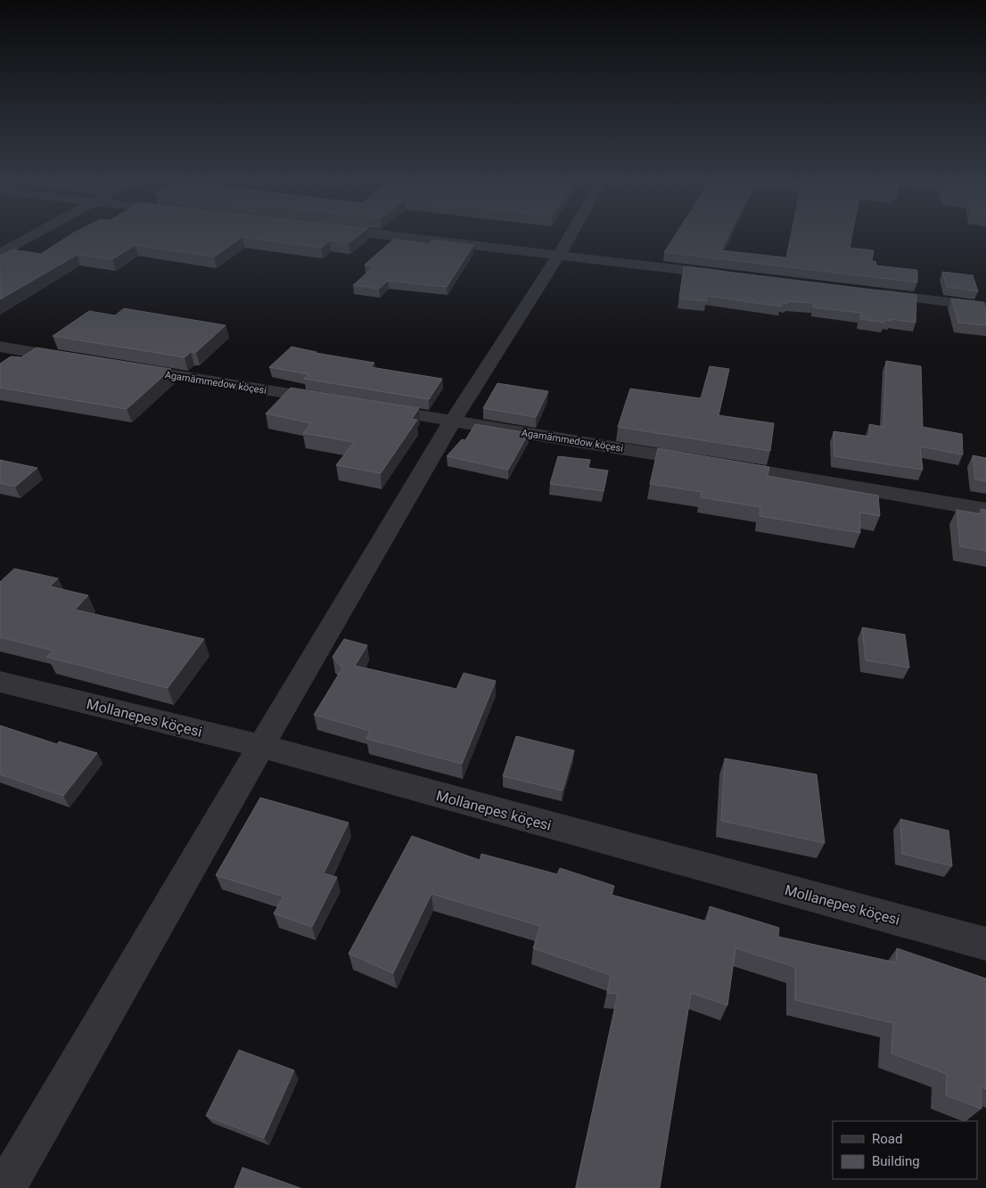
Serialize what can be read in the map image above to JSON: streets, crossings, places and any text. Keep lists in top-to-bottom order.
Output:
{
  "streets": {
    "street": ["Agamämmedow köçesi", "Mollanepes köçesi"]
  },
  "legend": ["Road", "Building"]
}
